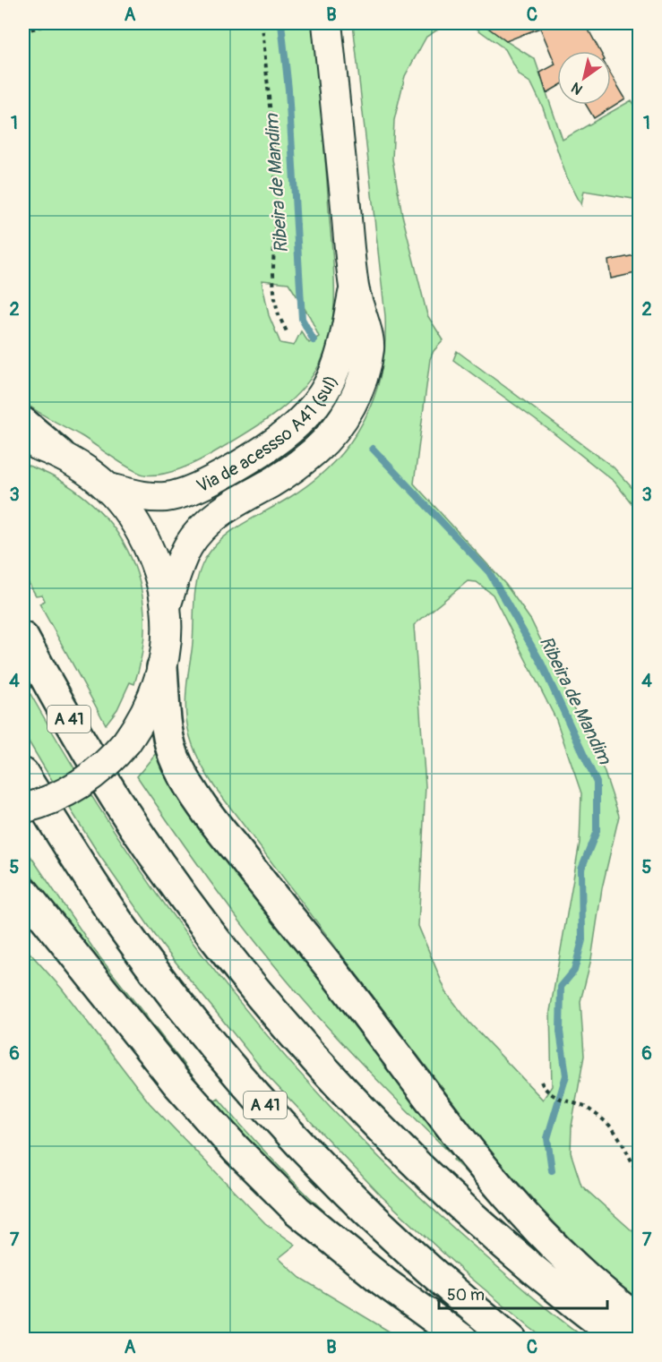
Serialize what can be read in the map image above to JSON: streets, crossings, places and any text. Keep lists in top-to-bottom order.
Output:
{
  "streets": {
    "highway": ["A 41"],
    "main road": ["Via de acessso A41 (sul)"]
  },
  "water": ["Ribeira de Mandim"],
  "scale_bar": "50 m",
  "north": "bottom left",
  "grid": {
    "columns": ["A", "B", "C"],
    "rows": [
      "1",
      "2",
      "3",
      "4",
      "5",
      "6",
      "7"
    ]
  }
}
